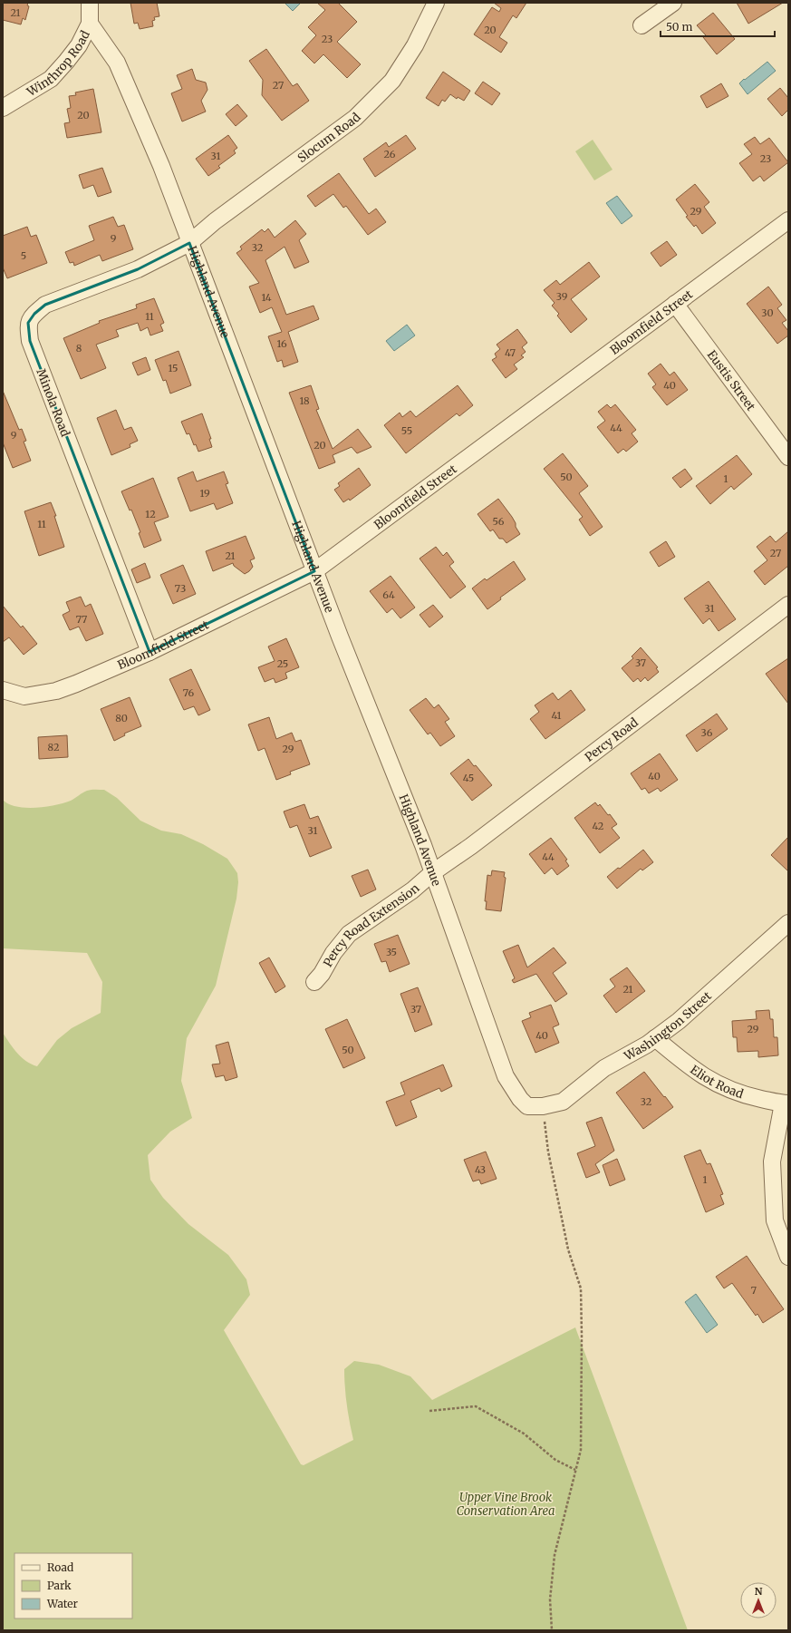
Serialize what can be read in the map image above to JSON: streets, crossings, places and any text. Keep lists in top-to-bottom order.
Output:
{
  "streets": {
    "street": [
      "Winthrop Road",
      "Slocum Road",
      "Highland Avenue",
      "Bloomfield Street",
      "Eustis Street",
      "Minola Road",
      "Percy Road",
      "Percy Road Extension",
      "Washington Street",
      "Eliot Road"
    ]
  },
  "crossings": [
    ["Winthrop Road", "Highland Avenue"],
    ["Slocum Road", "Highland Avenue"],
    ["Slocum Road", "Minola Road"],
    ["Highland Avenue", "Bloomfield Street"],
    ["Highland Avenue", "Minola Road"],
    ["Highland Avenue", "Percy Road"],
    ["Highland Avenue", "Percy Road Extension"],
    ["Highland Avenue", "Washington Street"],
    ["Bloomfield Street", "Eustis Street"],
    ["Bloomfield Street", "Minola Road"],
    ["Percy Road", "Percy Road Extension"],
    ["Washington Street", "Eliot Road"]
  ],
  "parks": ["Upper Vine Brook Conservation Area"],
  "house_numbers": [
    "21",
    "20",
    "23",
    "27",
    "20",
    "26",
    "31",
    "23",
    "29",
    "9",
    "32",
    "5",
    "39",
    "14",
    "30",
    "11",
    "16",
    "8",
    "47",
    "15",
    "40",
    "18",
    "44",
    "55",
    "9",
    "20",
    "50",
    "1",
    "19",
    "12",
    "56",
    "11",
    "27",
    "21",
    "73",
    "64",
    "31",
    "77",
    "37",
    "25",
    "76",
    "41",
    "80",
    "36",
    "82",
    "29",
    "40",
    "45",
    "42",
    "31",
    "44",
    "35",
    "21",
    "37",
    "29",
    "40",
    "50",
    "32",
    "43",
    "1",
    "7"
  ],
  "legend": ["Road", "Park", "Water"],
  "scale_bar": "50 m",
  "north": "top"
}
